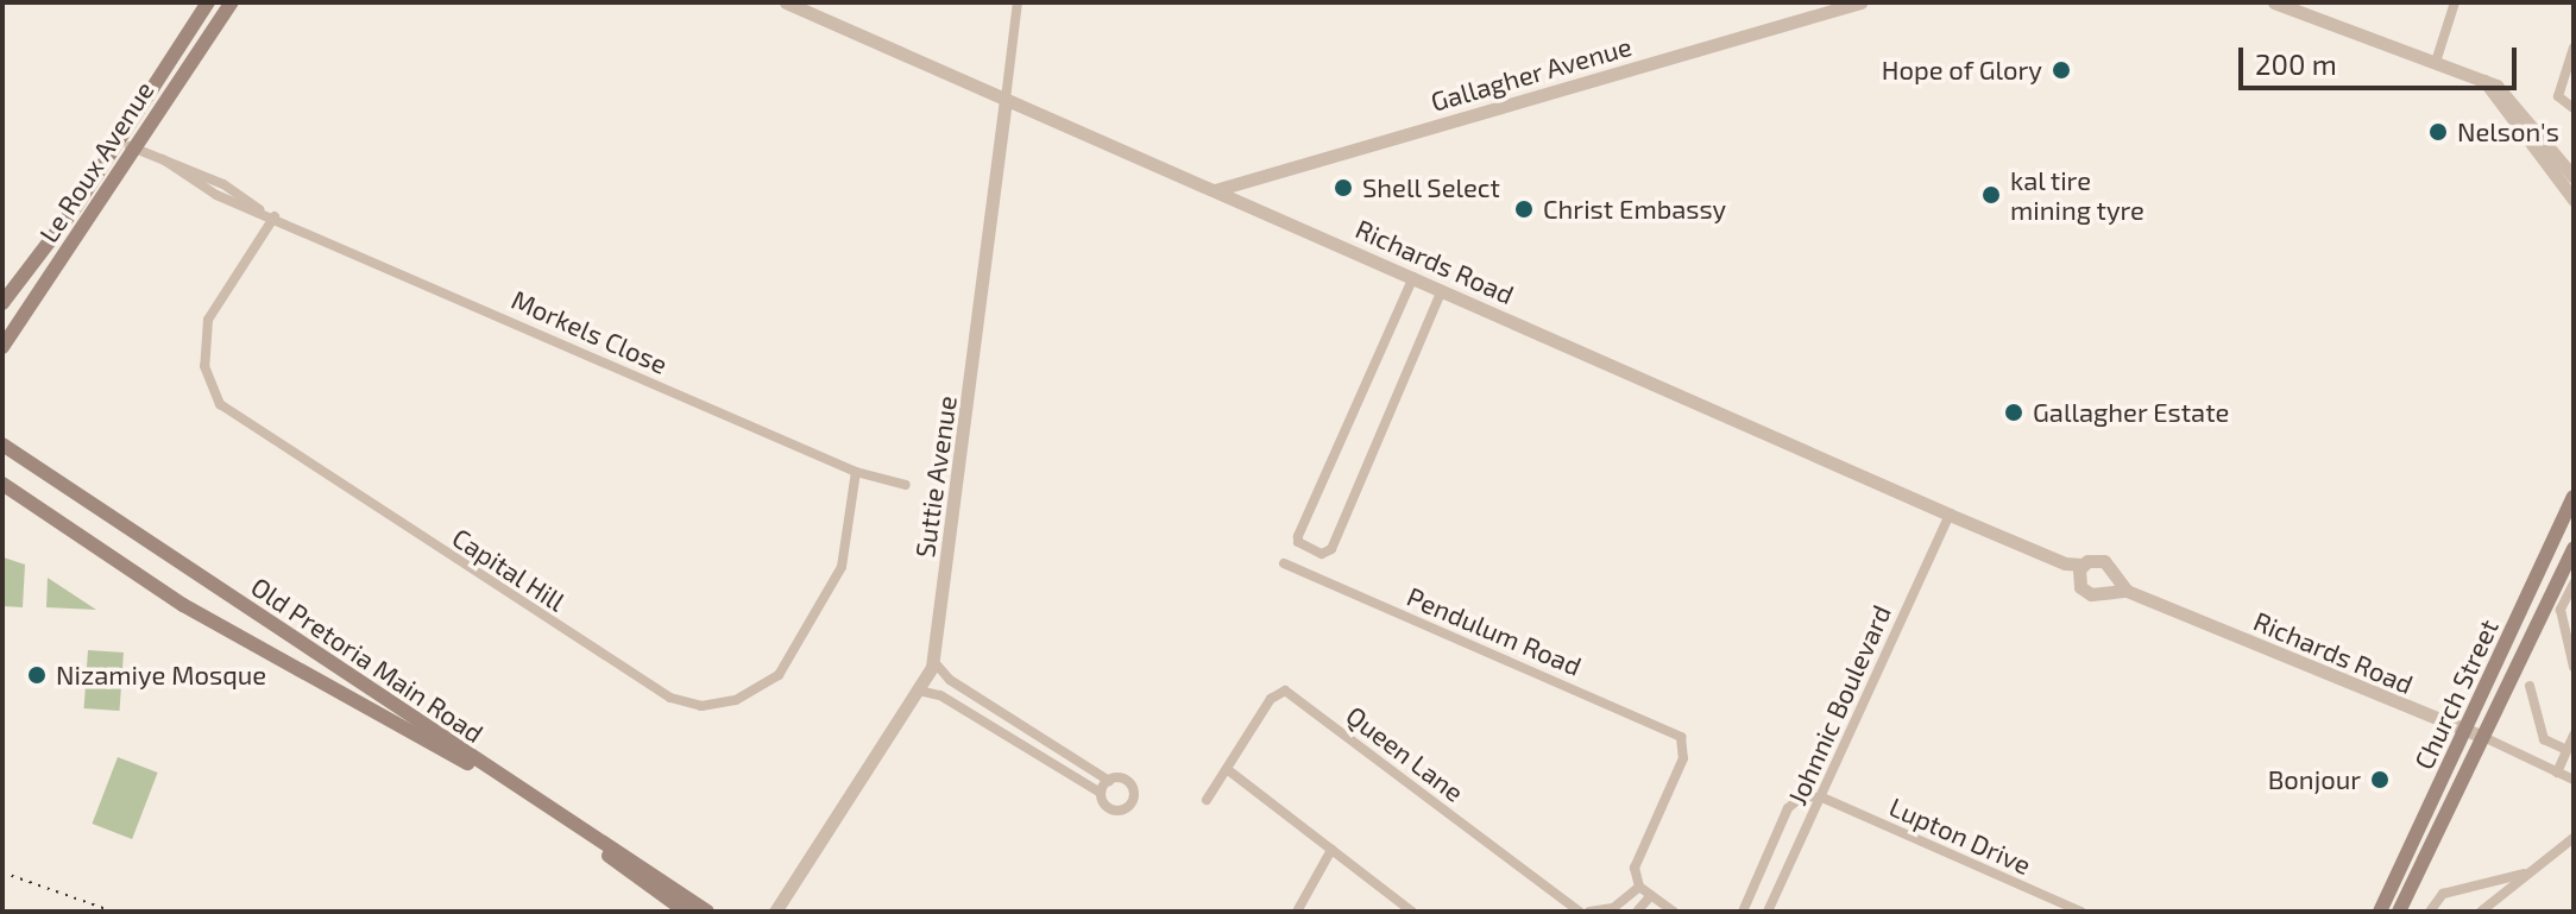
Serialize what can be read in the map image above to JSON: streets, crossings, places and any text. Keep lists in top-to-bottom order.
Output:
{
  "streets": {
    "main road": ["Le Roux Avenue", "Old Pretoria Main Road", "Church Street"],
    "street": [
      "Gallagher Avenue",
      "Richards Road",
      "Morkels Close",
      "Suttie Avenue",
      "Capital Hill",
      "Pendulum Road",
      "Johnnic Boulevard",
      "Queen Lane",
      "Lupton Drive"
    ]
  },
  "crossings": [
    ["Gallagher Avenue", "Richards Road"],
    ["Le Roux Avenue", "Morkels Close"],
    ["Richards Road", "Suttie Avenue"],
    ["Richards Road", "Church Street"],
    ["Richards Road", "Johnnic Boulevard"],
    ["Morkels Close", "Capital Hill"],
    ["Johnnic Boulevard", "Lupton Drive"]
  ],
  "places": [
    "Hope of Glory",
    "Nelson's",
    "Shell Select",
    "kal tire mining tyre",
    "Christ Embassy",
    "Gallagher Estate",
    "Nizamiye Mosque",
    "Bonjour"
  ],
  "scale_bar": "200 m"
}
